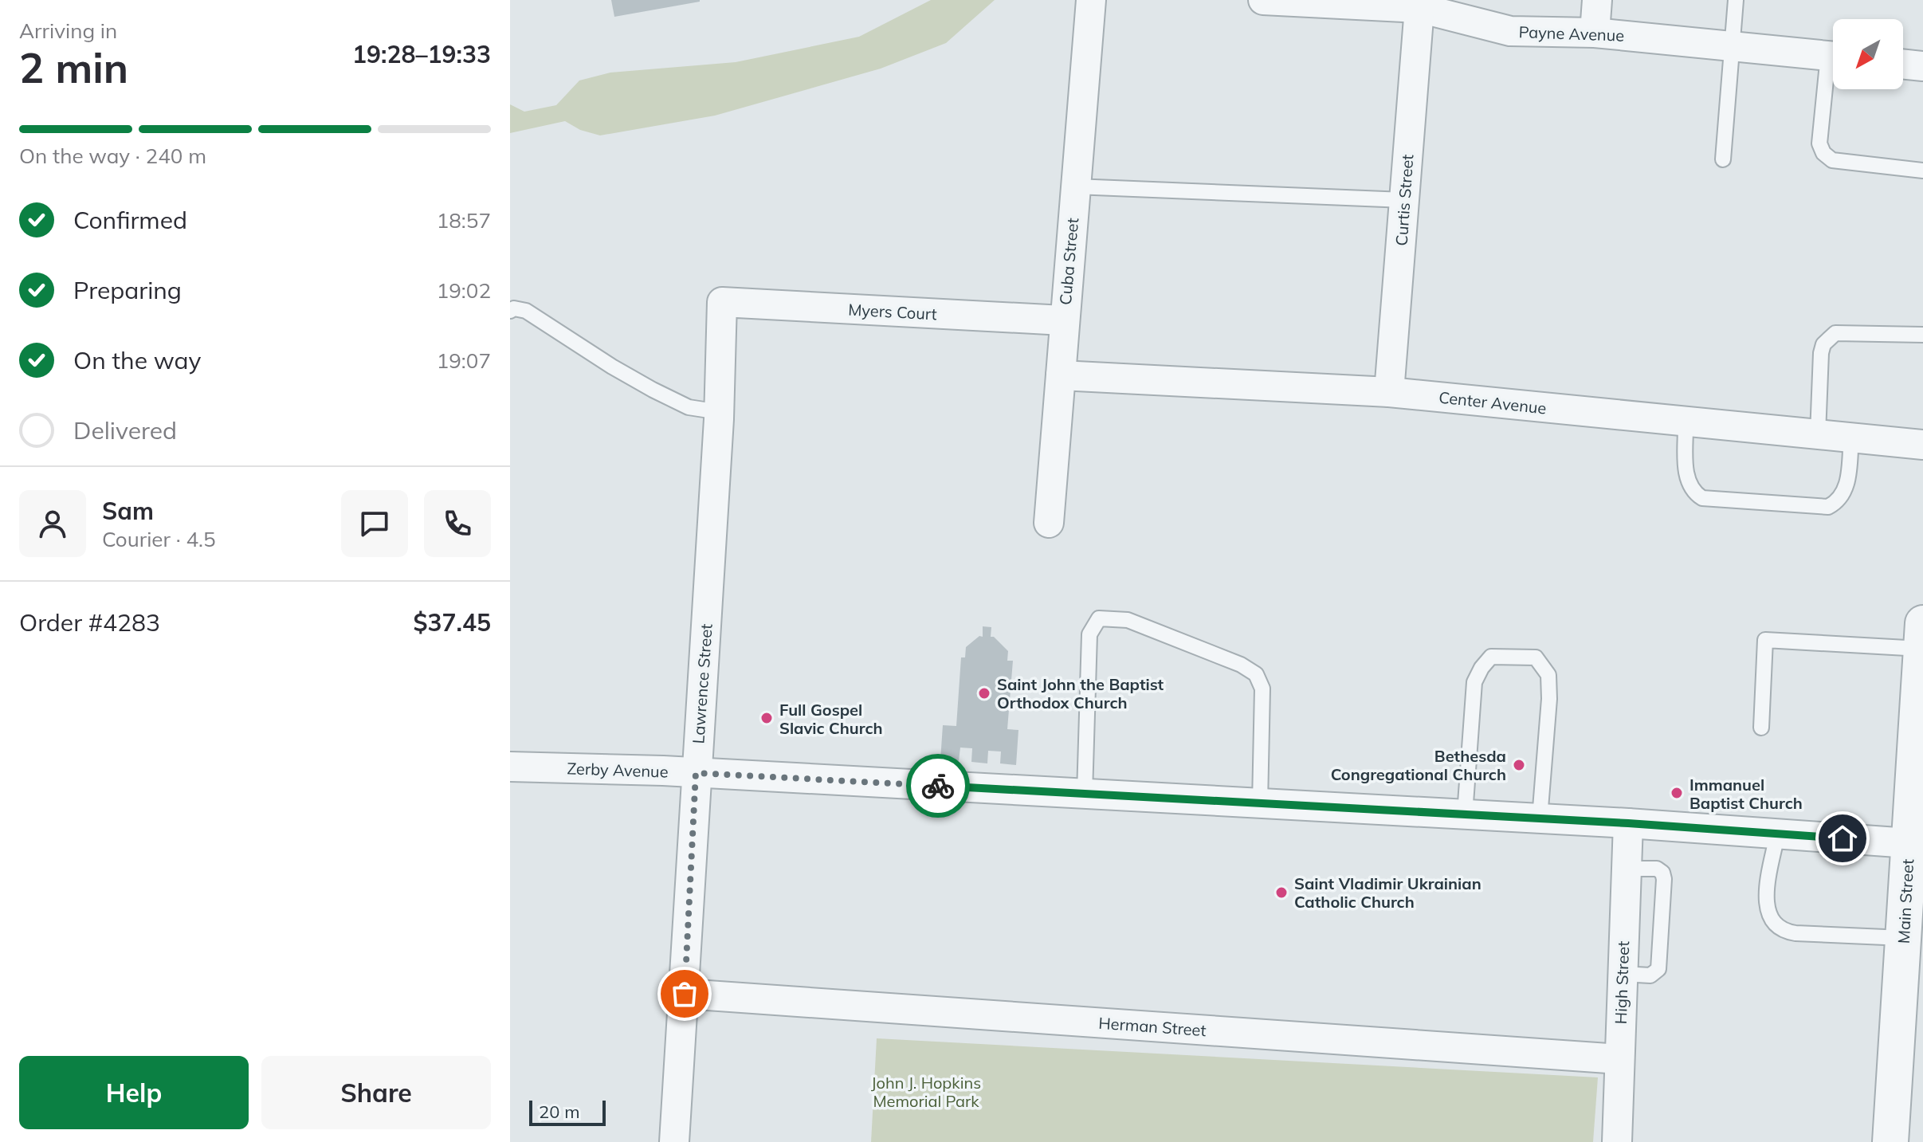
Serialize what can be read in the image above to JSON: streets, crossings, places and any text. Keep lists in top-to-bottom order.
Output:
{
  "streets": {
    "street": [
      "Payne Avenue",
      "Curtis Street",
      "Cuba Street",
      "Myers Court",
      "Center Avenue",
      "Lawrence Street",
      "Zerby Avenue",
      "Main Street",
      "High Street",
      "Herman Street"
    ]
  },
  "crossings": [
    ["Payne Avenue", "Curtis Street"],
    ["Curtis Street", "Center Avenue"],
    ["Cuba Street", "Myers Court"],
    ["Cuba Street", "Center Avenue"],
    ["Myers Court", "Lawrence Street"],
    ["Lawrence Street", "Zerby Avenue"],
    ["Lawrence Street", "Herman Street"],
    ["Zerby Avenue", "Main Street"],
    ["Zerby Avenue", "High Street"],
    ["High Street", "Herman Street"]
  ],
  "parks": ["John J. Hopkins Memorial Park"],
  "places": [
    "Saint John the Baptist Orthodox Church",
    "Full Gospel Slavic Church",
    "Bethesda Congregational Church",
    "Immanuel Baptist Church",
    "Saint Vladimir Ukrainian Catholic Church"
  ],
  "scale_bar": "20 m",
  "north": "bottom left",
  "page": {
    "heading": ["2 min", "Arriving in", "19:28–19:33"],
    "panel": [
      "Sam",
      "Courier · 4.5",
      "Order #4283",
      "$37.45"
    ],
    "bar": "On the way · 240 m",
    "list": [
      ["Confirmed", "18:57"],
      ["Preparing", "19:02"],
      ["On the way", "19:07"],
      "Delivered"
    ],
    "buttons": ["Help", "Share"],
    "scale": "20 m"
  }
}
